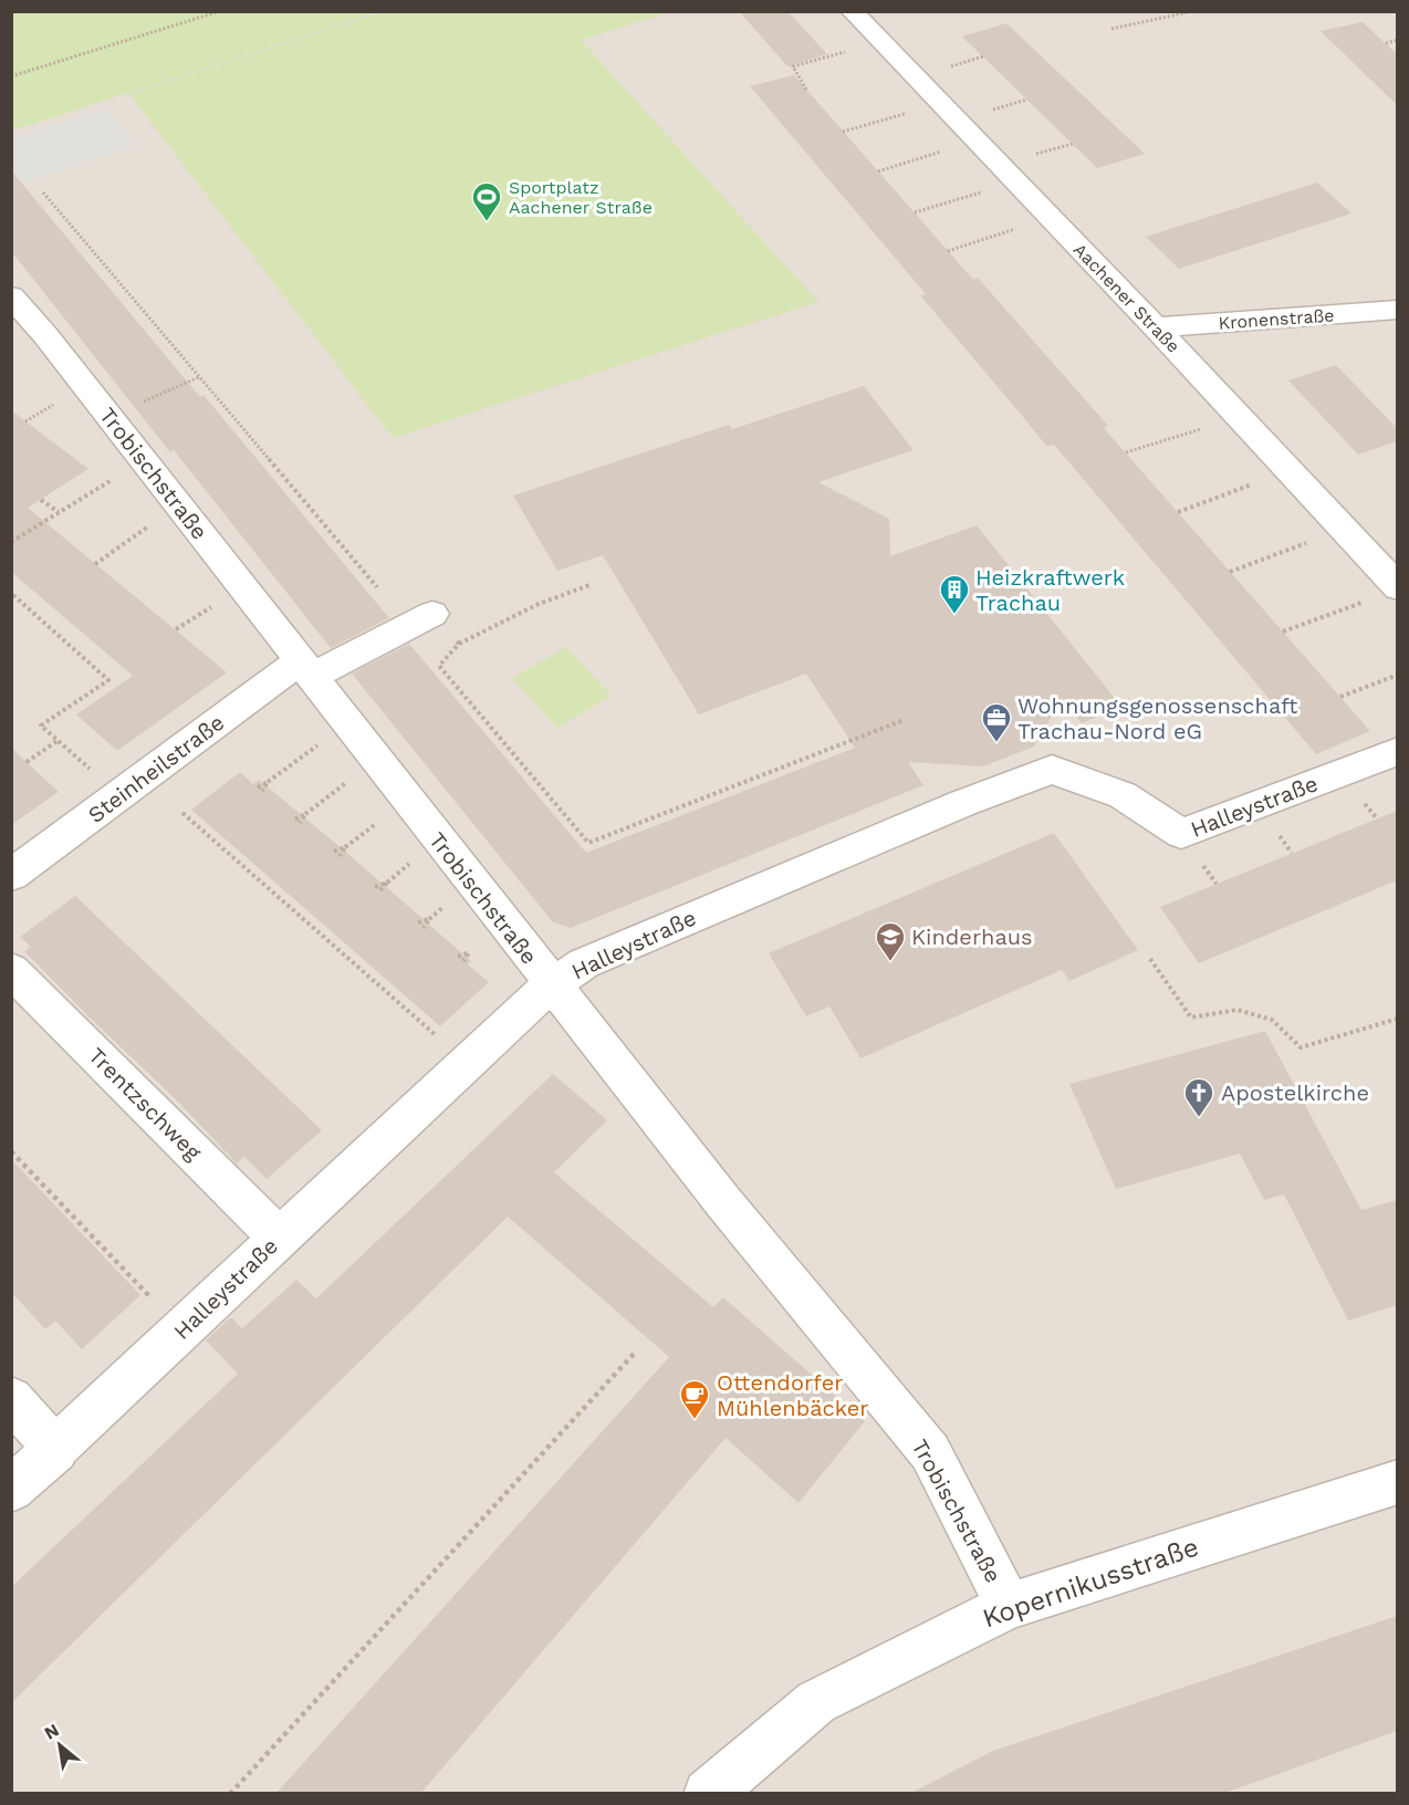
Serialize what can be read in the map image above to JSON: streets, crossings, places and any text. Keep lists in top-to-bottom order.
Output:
{
  "streets": {
    "street": [
      "Aachener Straße",
      "Kronenstraße",
      "Trobischstraße",
      "Steinheilstraße",
      "Halleystraße",
      "Trentzschweg",
      "Kopernikusstraße"
    ]
  },
  "crossings": [
    ["Aachener Straße", "Kronenstraße"],
    ["Trobischstraße", "Steinheilstraße"],
    ["Trobischstraße", "Halleystraße"],
    ["Trobischstraße", "Kopernikusstraße"],
    ["Halleystraße", "Trentzschweg"]
  ],
  "places": {
    "sports": ["Sportplatz Aachener Straße"],
    "building": ["Heizkraftwerk Trachau"],
    "office": ["Wohnungsgenossenschaft Trachau-Nord eG"],
    "school or university": ["Kinderhaus"],
    "church": ["Apostelkirche"],
    "cafe": ["Ottendorfer Mühlenbäcker"]
  },
  "north": "top left"
}
